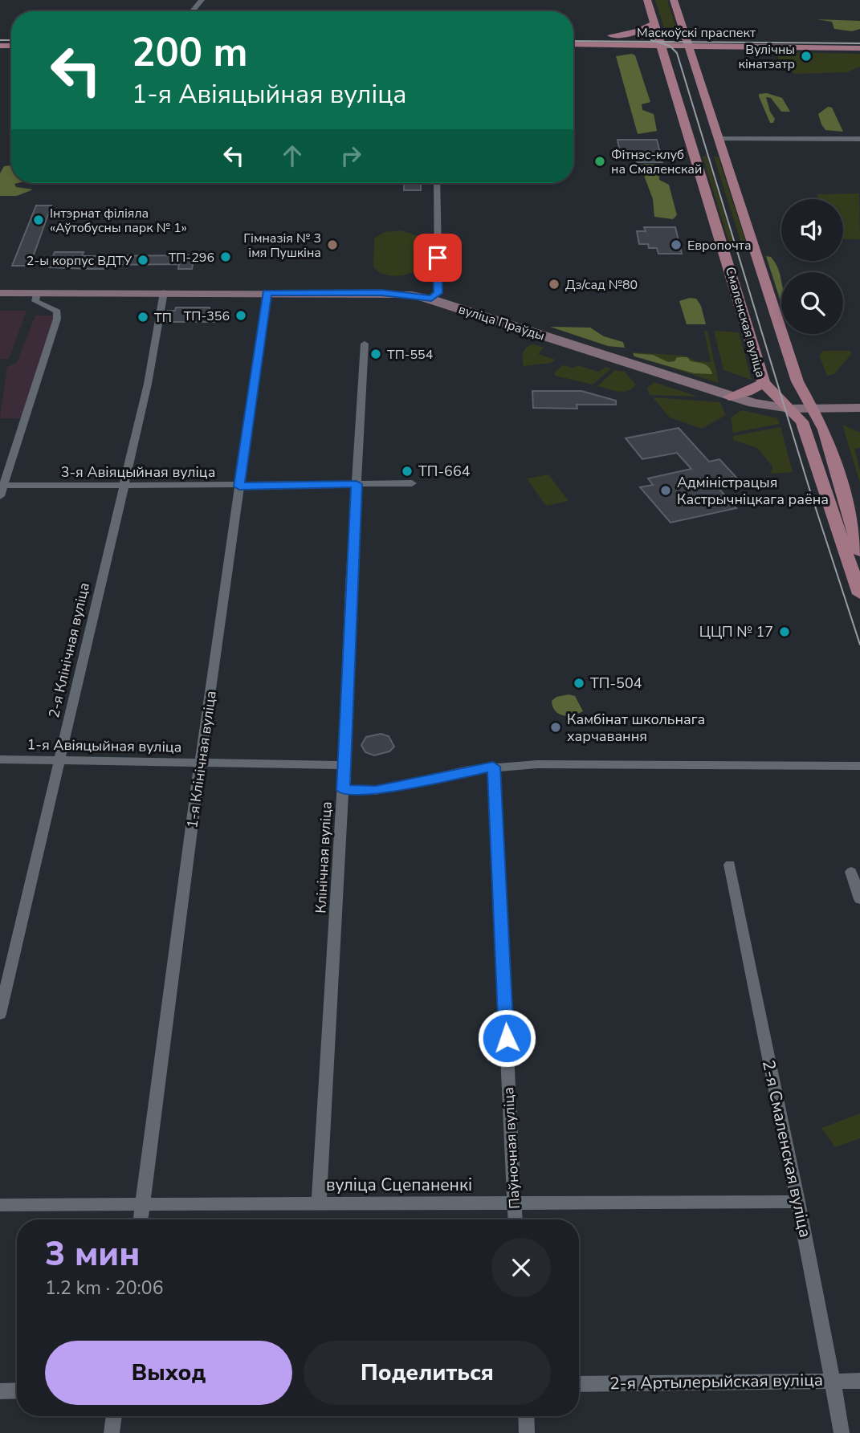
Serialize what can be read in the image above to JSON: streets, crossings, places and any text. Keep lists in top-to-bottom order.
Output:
{
  "streets": {
    "main road": ["Маскоўскі праспект", "вуліца Праўды", "Смаленская вуліца"],
    "street": [
      "3-я Авіяцыйная вуліца",
      "2-я Клінічная вуліца",
      "1-я Авіяцыйная вуліца",
      "1-я Клінічная вуліца",
      "Клінічная вуліца",
      "Паўночная вуліца",
      "2-я Смаленская вуліца",
      "вуліца Сцепаненкі",
      "2-я Артылерыйская вуліца"
    ]
  },
  "crossings": [
    ["Маскоўскі праспект", "Смаленская вуліца"],
    ["вуліца Праўды", "Смаленская вуліца"],
    ["вуліца Праўды", "2-я Клінічная вуліца"],
    ["вуліца Праўды", "1-я Клінічная вуліца"],
    ["3-я Авіяцыйная вуліца", "2-я Клінічная вуліца"],
    ["3-я Авіяцыйная вуліца", "1-я Клінічная вуліца"],
    ["3-я Авіяцыйная вуліца", "Клінічная вуліца"],
    ["2-я Клінічная вуліца", "1-я Авіяцыйная вуліца"],
    ["1-я Авіяцыйная вуліца", "1-я Клінічная вуліца"],
    ["1-я Авіяцыйная вуліца", "Клінічная вуліца"],
    ["1-я Клінічная вуліца", "вуліца Сцепаненкі"],
    ["Клінічная вуліца", "вуліца Сцепаненкі"],
    ["Паўночная вуліца", "вуліца Сцепаненкі"],
    ["2-я Смаленская вуліца", "вуліца Сцепаненкі"],
    ["2-я Смаленская вуліца", "2-я Артылерыйская вуліца"]
  ],
  "places": [
    "Вулічны кінатэатр",
    "Фітнэс-клуб на Смаленскай",
    "Інтэрнат філіяла «Аўтобусны парк № 1»",
    "Гімназія № 3 імя Пушкіна",
    "Европочта",
    "ТП-296",
    "2-ы корпус ВДТУ",
    "Дз/сад №80",
    "ТП-356",
    "ТП",
    "ТП-554",
    "ТП-664",
    "Адміністрацыя Кастрычніцкага раёна",
    "ЦЦП № 17",
    "ТП-504",
    "Камбінат школьнага харчавання"
  ],
  "page": {
    "turn": ["200 m", "1-я Авіяцыйная вуліца"],
    "heading": ["3 мин", "1.2 km · 20:06"],
    "buttons": ["Выход", "Поделиться"]
  }
}
